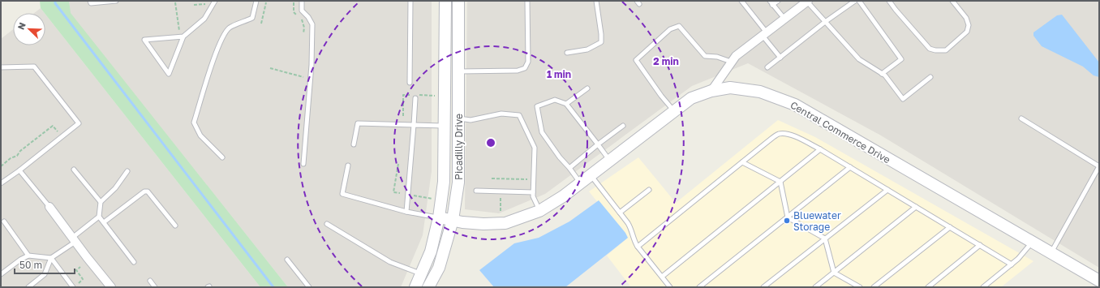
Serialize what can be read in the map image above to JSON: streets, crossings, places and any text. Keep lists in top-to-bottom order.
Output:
{
  "streets": {
    "street": ["Central Commerce Drive", "Picadilly Drive"]
  },
  "crossings": [
    ["Central Commerce Drive", "Picadilly Drive"]
  ],
  "places": ["Bluewater Storage"],
  "scale_bar": "50 m",
  "north": "top left",
  "rings": ["2 min", "1 min"]
}
